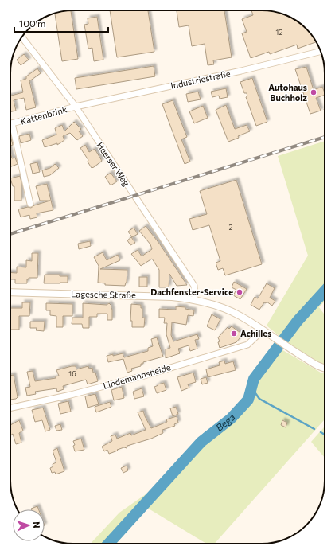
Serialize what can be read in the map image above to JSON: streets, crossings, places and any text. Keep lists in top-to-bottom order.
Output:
{
  "streets": {
    "street": [
      "Industriestraße",
      "Kattenbrink",
      "Heerser Weg",
      "Lagesche Straße",
      "Lindemannsheide"
    ]
  },
  "crossings": [
    ["Industriestraße", "Kattenbrink"],
    ["Industriestraße", "Heerser Weg"],
    ["Kattenbrink", "Heerser Weg"],
    ["Heerser Weg", "Lagesche Straße"],
    ["Lagesche Straße", "Lindemannsheide"]
  ],
  "water": ["Bega"],
  "places": ["Autohaus Buchholz", "Dachfenster-Service", "Achilles"],
  "house_numbers": ["12", "2", "16"],
  "scale_bar": "100 m",
  "north": "right"
}
